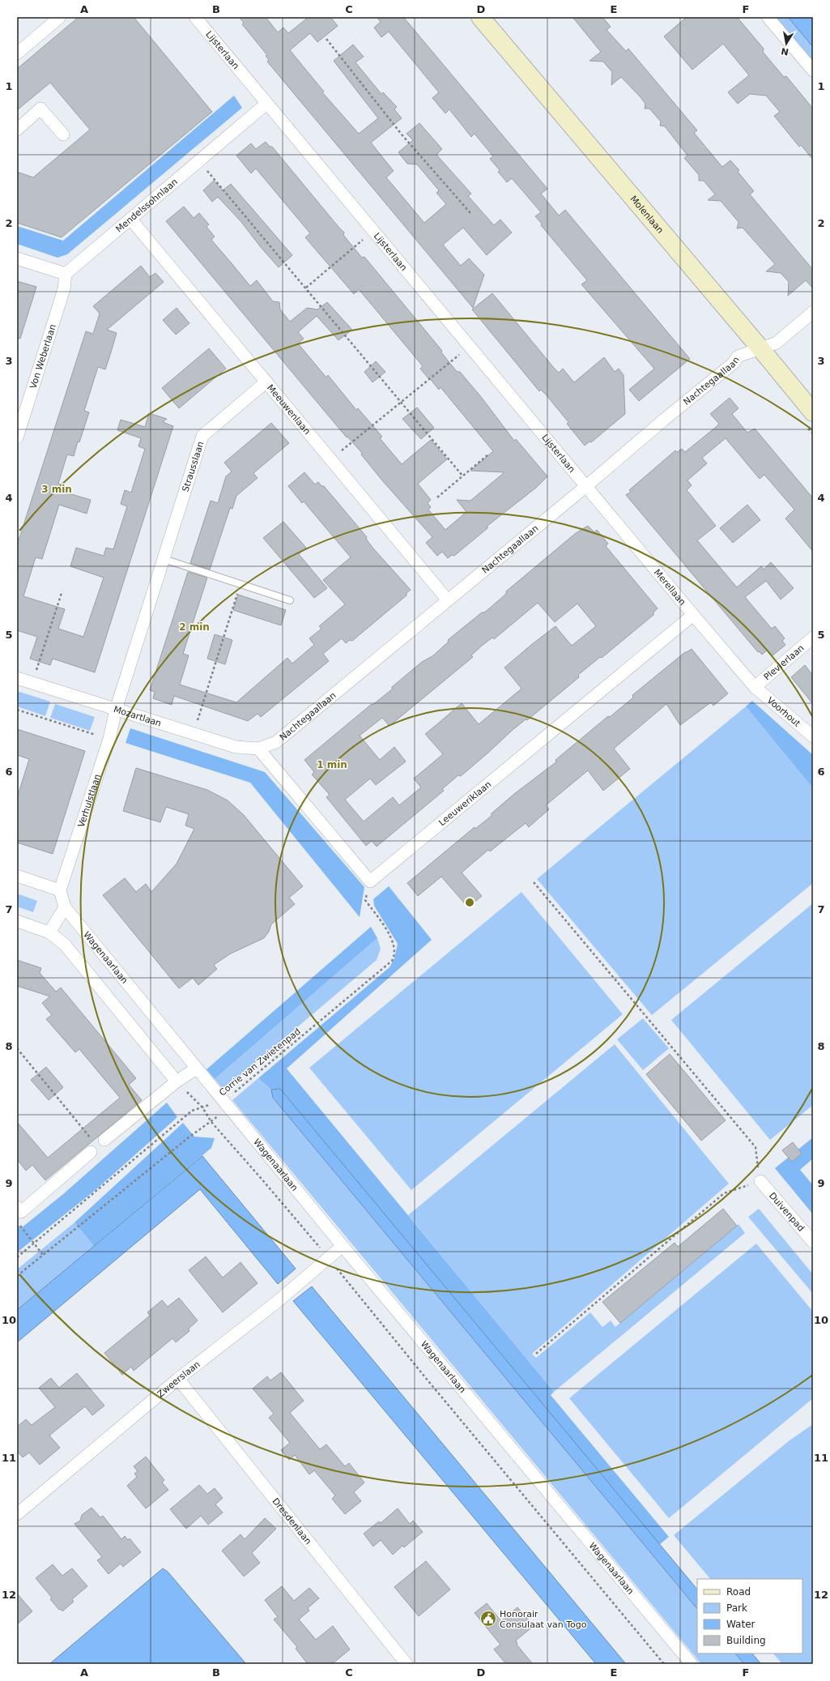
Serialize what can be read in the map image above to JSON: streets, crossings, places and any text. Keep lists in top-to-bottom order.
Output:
{
  "streets": {
    "main road": ["Molenlaan"],
    "street": [
      "Lijsterlaan",
      "Mendelssohnlaan",
      "Von Weberlaan",
      "Nachtegaallaan",
      "Meeuwenlaan",
      "Strausslaan",
      "Merellaan",
      "Plevierlaan",
      "Voorhout",
      "Mozartlaan",
      "Verhulstlaan",
      "Leeuweriklaan",
      "Wagenaarlaan",
      "Duivenpad",
      "Zweerslaan",
      "Dresdenlaan"
    ],
    "path": ["Corrie van Zwietenpad"]
  },
  "crossings": [
    ["Lijsterlaan", "Mendelssohnlaan"],
    ["Lijsterlaan", "Nachtegaallaan"],
    ["Lijsterlaan", "Merellaan"],
    ["Mendelssohnlaan", "Von Weberlaan"],
    ["Mendelssohnlaan", "Meeuwenlaan"],
    ["Molenlaan", "Nachtegaallaan"],
    ["Nachtegaallaan", "Meeuwenlaan"],
    ["Nachtegaallaan", "Merellaan"],
    ["Nachtegaallaan", "Mozartlaan"],
    ["Meeuwenlaan", "Strausslaan"],
    ["Strausslaan", "Mozartlaan"],
    ["Strausslaan", "Verhulstlaan"],
    ["Merellaan", "Plevierlaan"],
    ["Merellaan", "Voorhout"],
    ["Merellaan", "Leeuweriklaan"],
    ["Plevierlaan", "Voorhout"],
    ["Mozartlaan", "Verhulstlaan"],
    ["Leeuweriklaan", "Corrie van Zwietenpad"],
    ["Wagenaarlaan", "Corrie van Zwietenpad"],
    ["Wagenaarlaan", "Zweerslaan"],
    ["Zweerslaan", "Dresdenlaan"]
  ],
  "places": {
    "public building": ["Honorair Consulaat van Togo"]
  },
  "legend": [
    "Road",
    "Park",
    "Water",
    "Building"
  ],
  "north": "bottom",
  "grid": {
    "columns": [
      "A",
      "B",
      "C",
      "D",
      "E",
      "F"
    ],
    "rows": [
      "1",
      "2",
      "3",
      "4",
      "5",
      "6",
      "7",
      "8",
      "9",
      "10",
      "11",
      "12"
    ]
  },
  "rings": ["3 min", "2 min", "1 min"]
}
